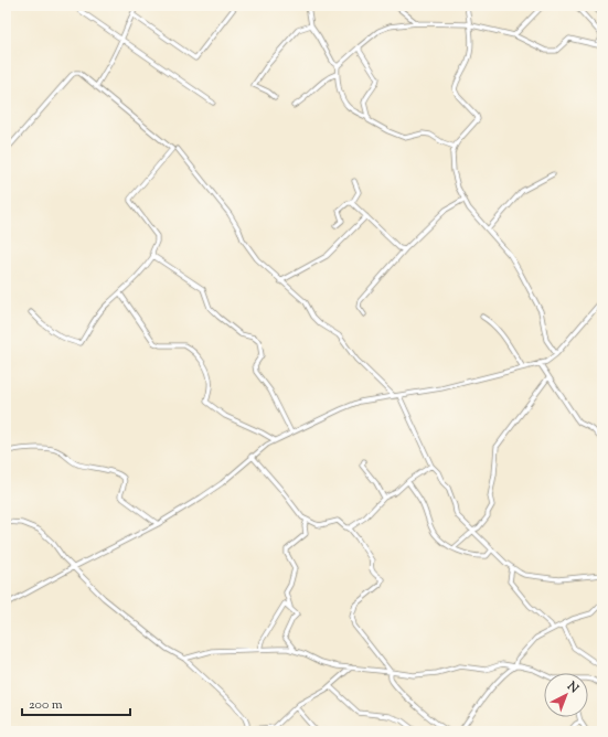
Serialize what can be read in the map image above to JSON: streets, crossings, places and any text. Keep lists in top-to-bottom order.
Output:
{
  "scale_bar": "200 m",
  "north": "top right"
}
